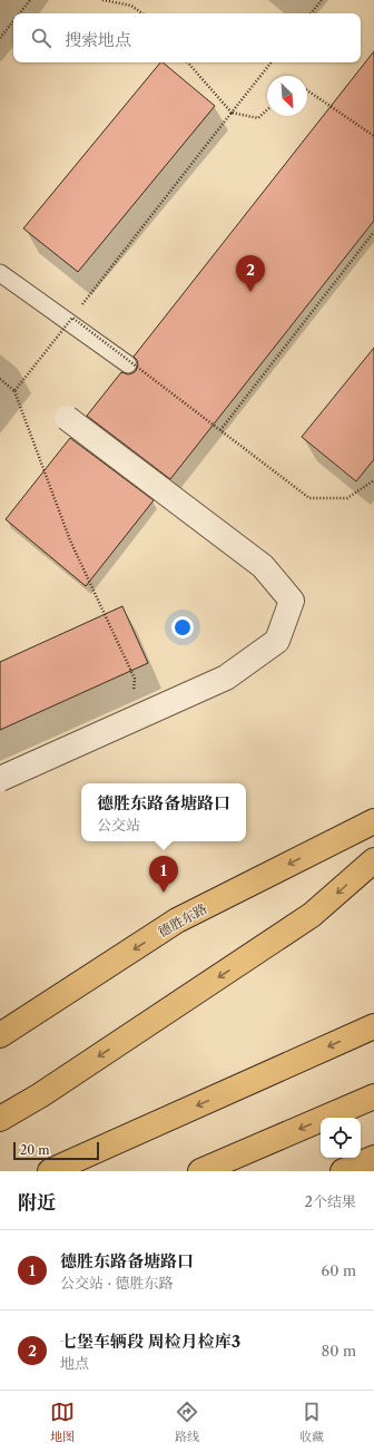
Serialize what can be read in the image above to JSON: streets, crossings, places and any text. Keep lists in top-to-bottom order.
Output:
{
  "streets": {
    "main road": ["德胜东路"]
  },
  "scale_bar": "20 m",
  "north": "bottom right",
  "page": {
    "search": "搜索地点",
    "pins": ["2", "1"],
    "popup": ["德胜东路备塘路口", "公交站"],
    "scale": "20 m",
    "heading": ["附近", "2个结果"],
    "list": [
      {
        "mark": "1",
        "name": "德胜东路备塘路口",
        "note": "公交站 · 德胜东路",
        "value": "60 m"
      },
      {
        "mark": "2",
        "name": "七堡车辆段 周检月检库3",
        "note": "地点",
        "value": "80 m"
      }
    ],
    "nav": ["地图", "路线", "收藏"]
  }
}
